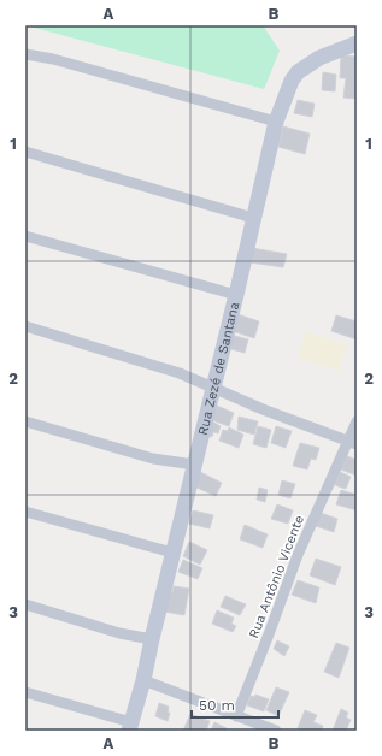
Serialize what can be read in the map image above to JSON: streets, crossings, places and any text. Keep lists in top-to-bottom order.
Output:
{
  "streets": {
    "main road": ["Rua Zezé de Santana"],
    "street": ["Rua Antônio Vicente"]
  },
  "scale_bar": "50 m",
  "grid": {
    "columns": ["A", "B"],
    "rows": ["1", "2", "3"]
  }
}
